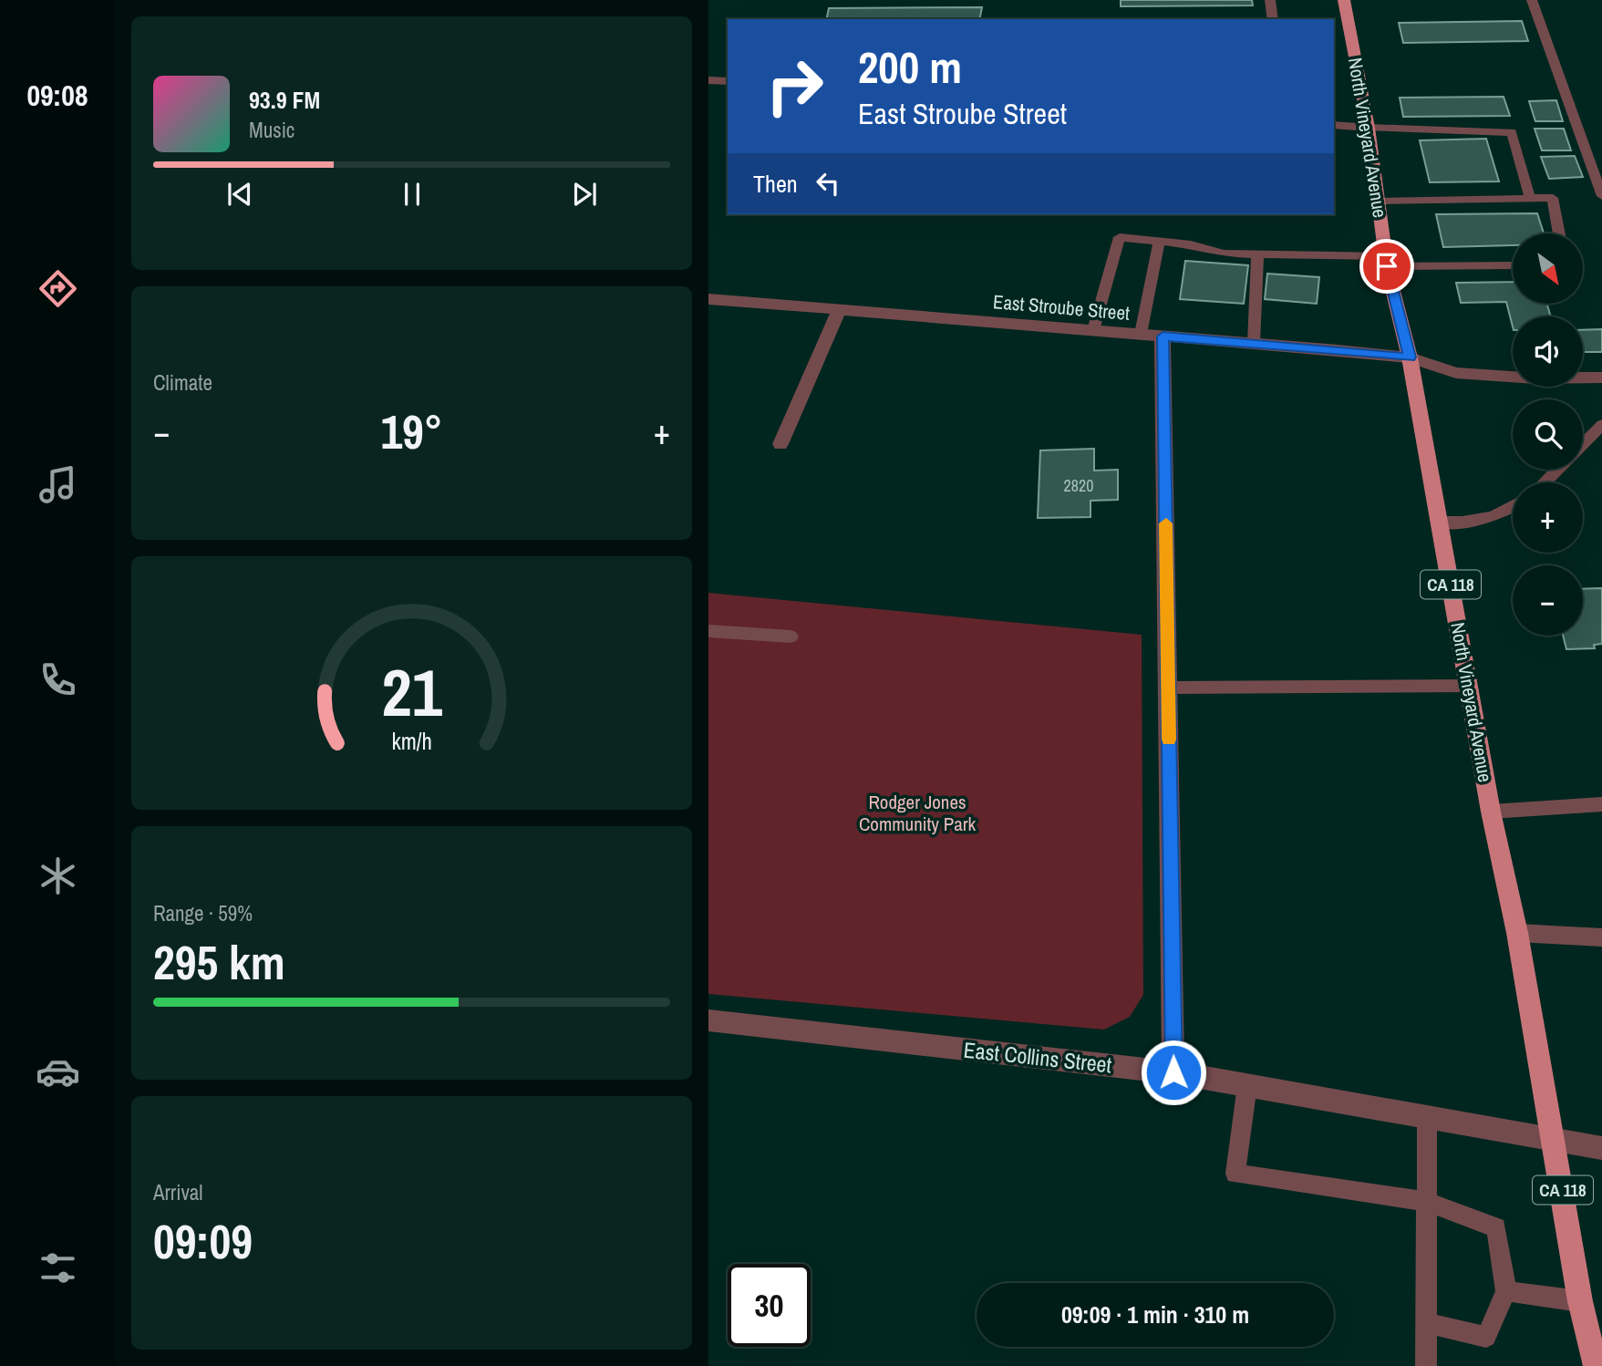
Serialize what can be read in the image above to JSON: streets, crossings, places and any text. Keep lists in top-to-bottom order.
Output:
{
  "streets": {
    "main road": ["North Vineyard Avenue", "CA 118"],
    "street": ["East Stroube Street", "East Collins Street"]
  },
  "crossings": [
    ["North Vineyard Avenue", "East Stroube Street"],
    ["North Vineyard Avenue", "East Collins Street"]
  ],
  "parks": ["Rodger Jones Community Park"],
  "house_numbers": ["2820"],
  "north": "bottom right",
  "page": {
    "tabs": "09:08",
    "turn": ["200 m", "East Stroube Street"],
    "song": ["93.9 FM", "Music"],
    "then": "Then",
    "map_buttons": ["+", "−"],
    "tile": [
      "Climate",
      ["Range · 59%", "295 km"],
      ["Arrival", "09:09"]
    ],
    "heat": ["−", "19°", "+"],
    "limit": "30",
    "trip": "09:09 · 1 min · 310 m",
    "gauge": ["21", "km/h"]
  }
}
